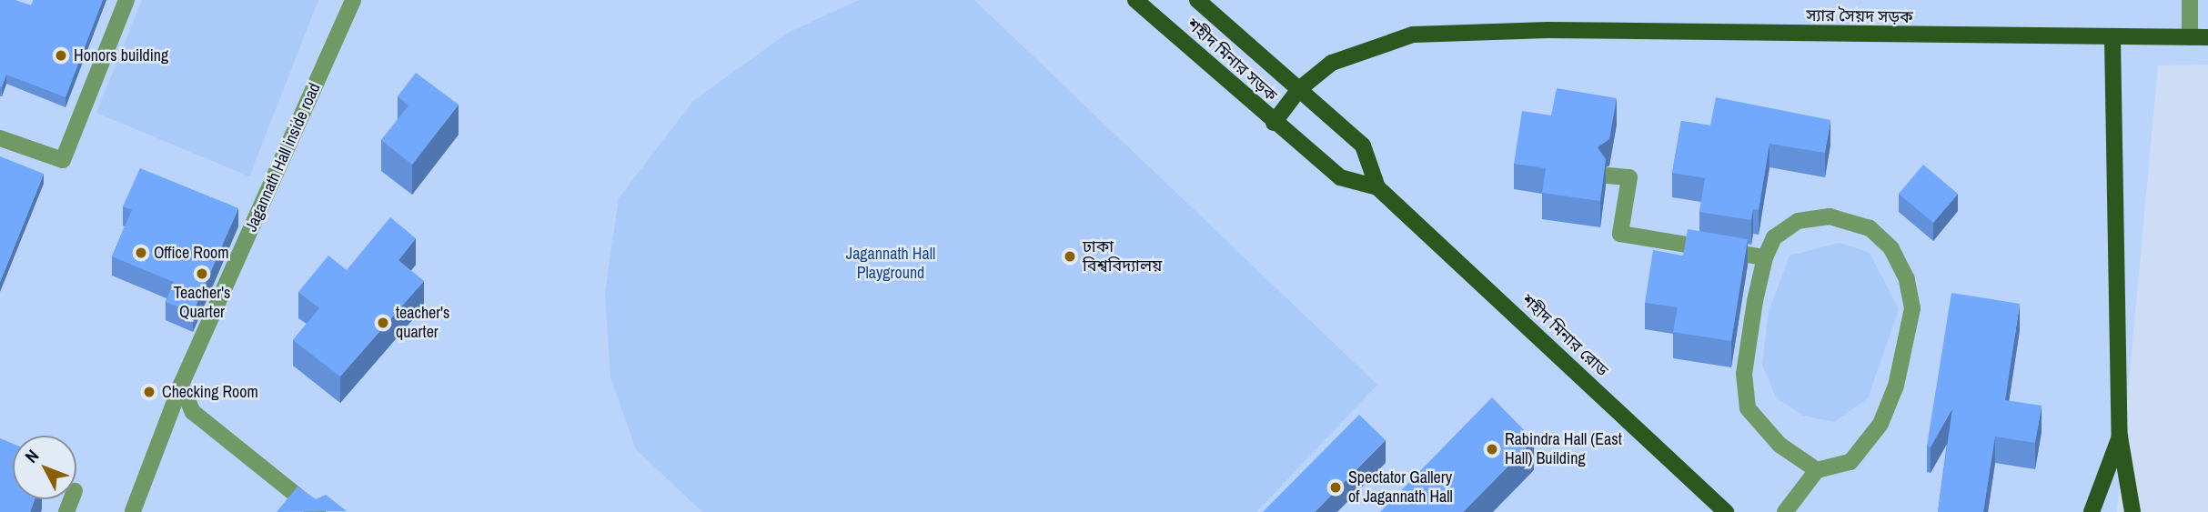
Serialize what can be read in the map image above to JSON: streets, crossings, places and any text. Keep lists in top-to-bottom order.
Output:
{
  "streets": {
    "main road": ["স্যার সৈয়দ সড়ক", "শহীদ মিনার সড়ক", "শহীদ মিনার রোড"],
    "street": ["Jagannath Hall inside road"]
  },
  "crossings": [
    ["স্যার সৈয়দ সড়ক", "শহীদ মিনার সড়ক"],
    ["স্যার সৈয়দ সড়ক", "শহীদ মিনার রোড"],
    ["শহীদ মিনার সড়ক", "শহীদ মিনার রোড"]
  ],
  "parks": ["Jagannath Hall Playground"],
  "places": [
    "Honors building",
    "Office Room",
    "ঢাকা বিশ্ববিদ্যালয়",
    "Teacher's Quarter",
    "teacher's quarter",
    "Checking Room",
    "Rabindra Hall (East Hall) Building",
    "Spectator Gallery of Jagannath Hall"
  ],
  "north": "top left"
}
